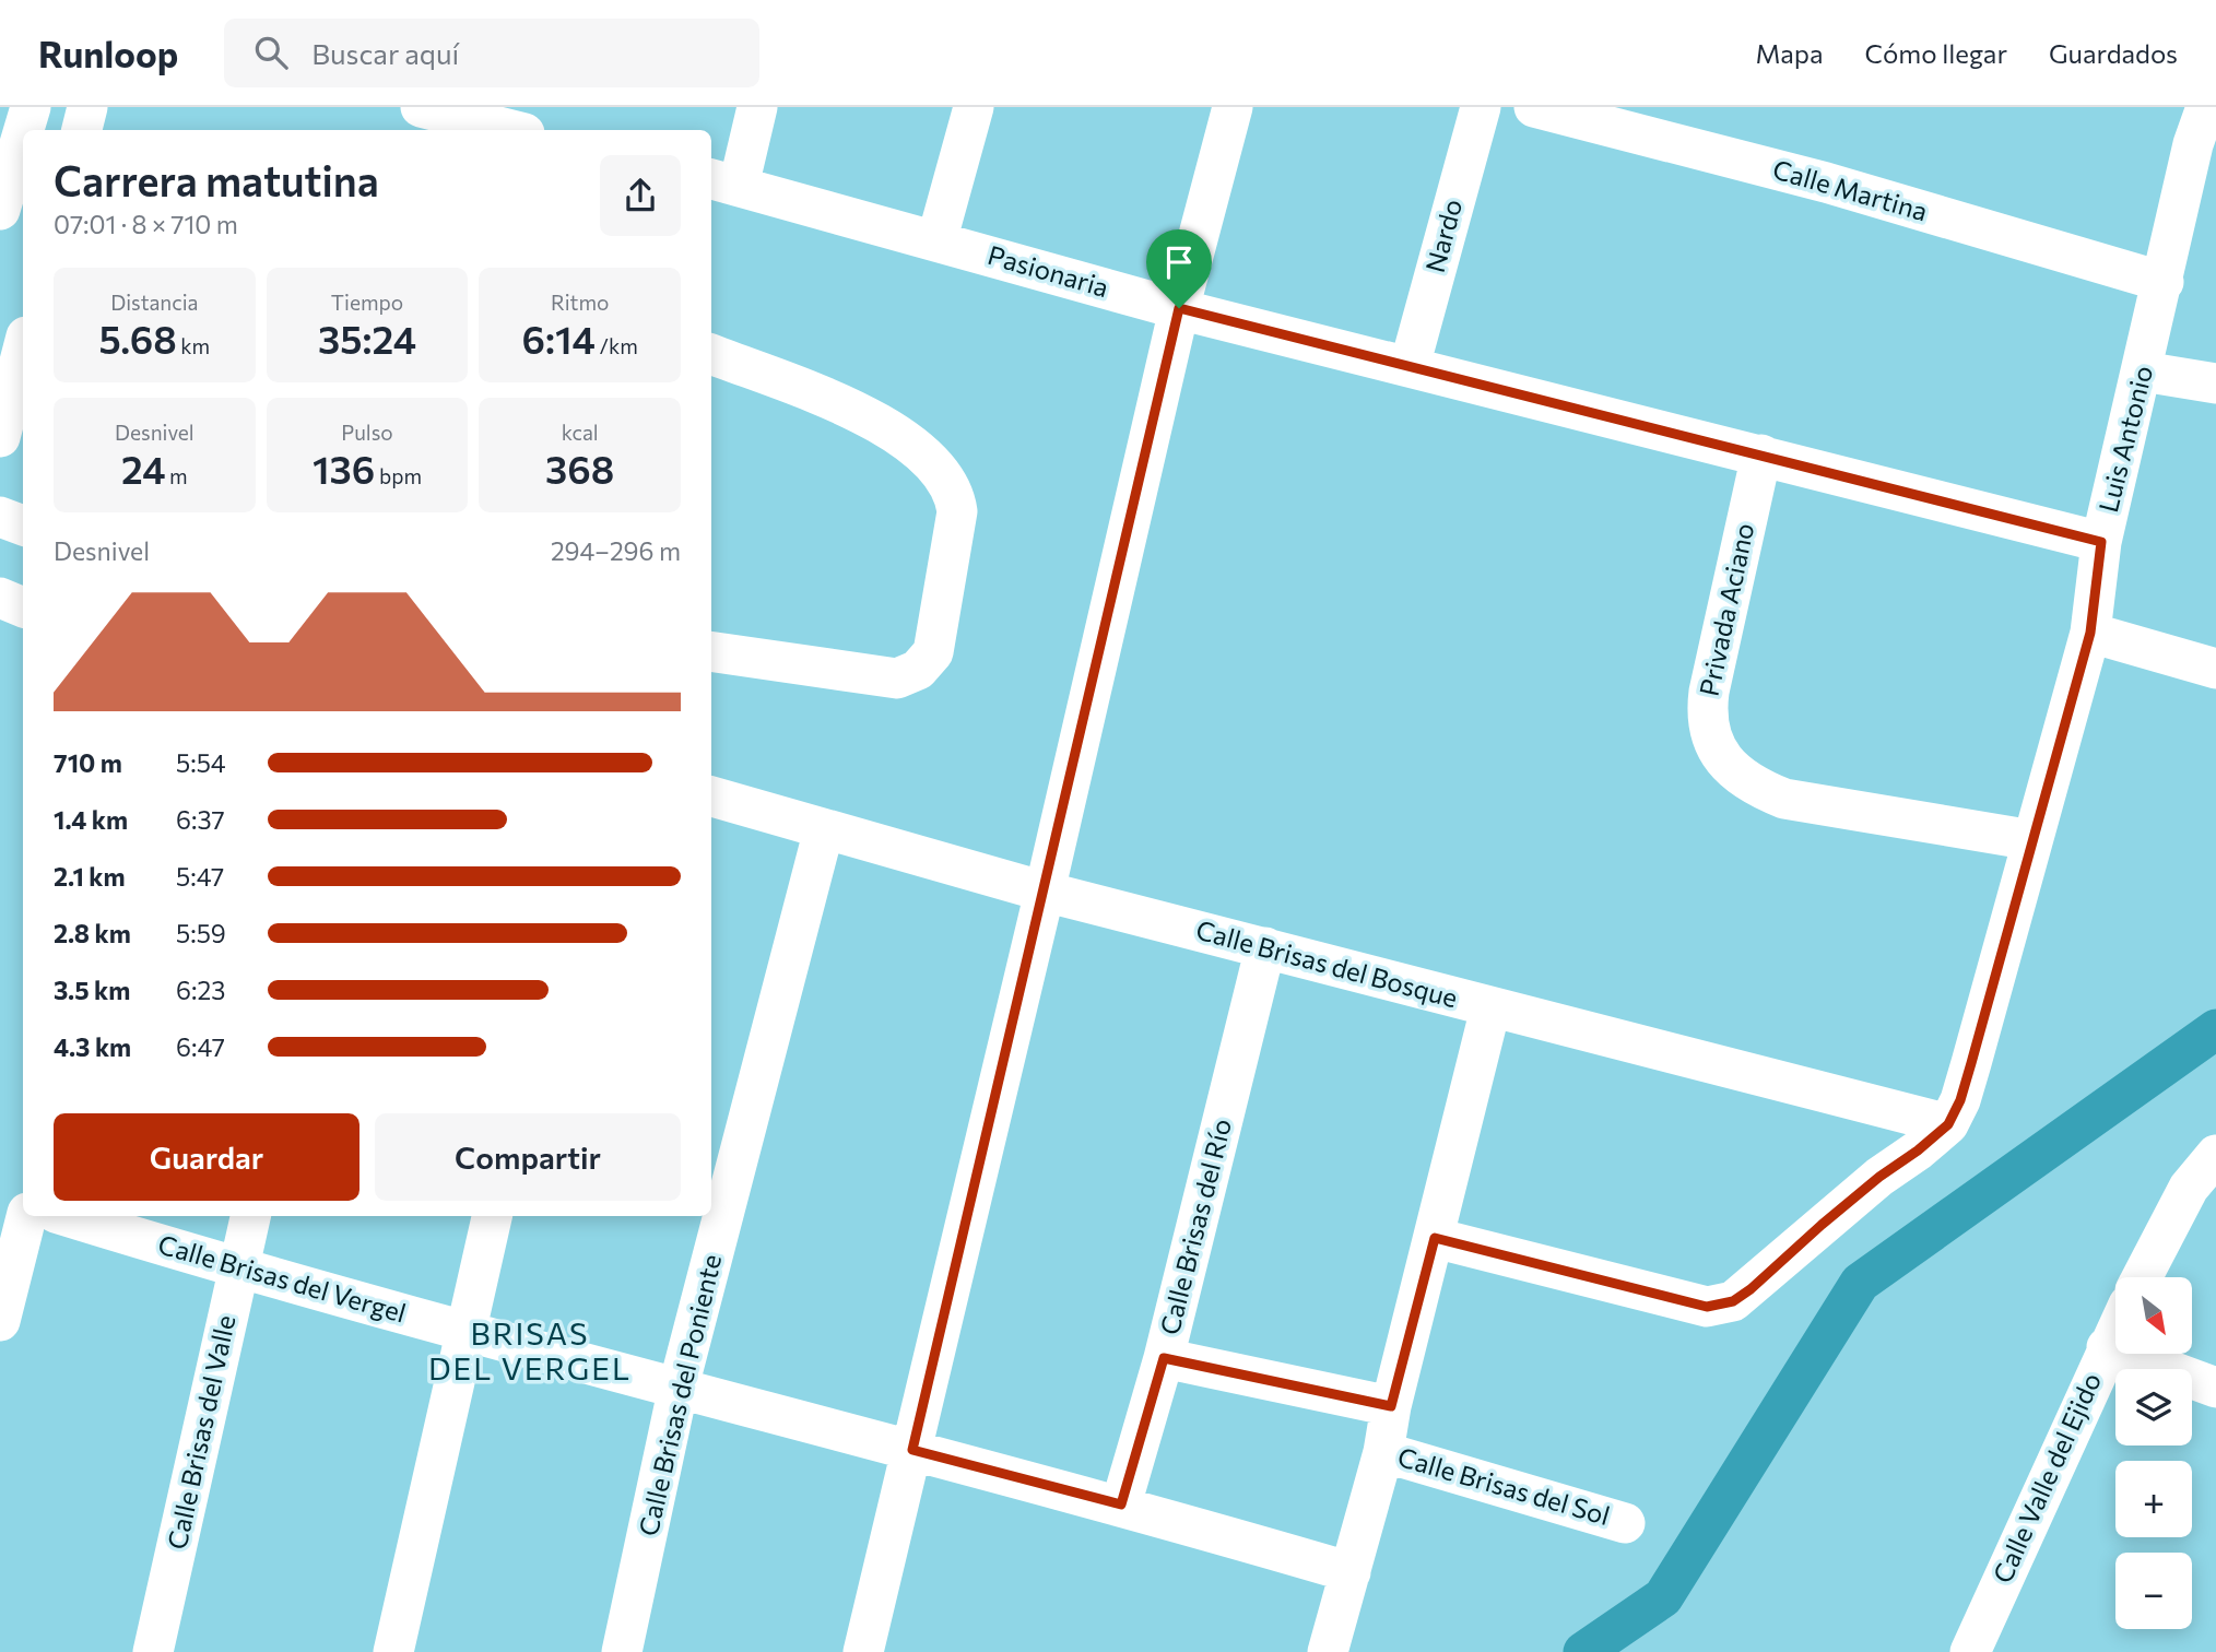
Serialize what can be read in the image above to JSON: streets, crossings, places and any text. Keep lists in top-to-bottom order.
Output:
{
  "streets": {
    "street": [
      "Calle Martina",
      "Nardo",
      "Pasionaria",
      "Luis Antonio",
      "Privada Aciano",
      "Calle Brisas del Bosque",
      "Calle Brisas del Río",
      "Calle Brisas del Vergel",
      "Calle Brisas del Poniente",
      "Calle Brisas del Valle",
      "Calle Valle del Ejido",
      "Calle Brisas del Sol"
    ]
  },
  "crossings": [
    ["Calle Martina", "Luis Antonio"],
    ["Nardo", "Pasionaria"],
    ["Pasionaria", "Luis Antonio"],
    ["Pasionaria", "Privada Aciano"],
    ["Luis Antonio", "Privada Aciano"],
    ["Luis Antonio", "Calle Brisas del Bosque"],
    ["Calle Brisas del Bosque", "Calle Brisas del Río"],
    ["Calle Brisas del Bosque", "Calle Brisas del Poniente"],
    ["Calle Brisas del Río", "Calle Brisas del Vergel"],
    ["Calle Brisas del Vergel", "Calle Brisas del Poniente"],
    ["Calle Brisas del Vergel", "Calle Brisas del Valle"]
  ],
  "districts": ["BRISAS DEL VERGEL"],
  "north": "bottom right",
  "page": {
    "header": "Runloop",
    "search": "Buscar aquí",
    "nav": ["Mapa", "Cómo llegar", "Guardados"],
    "heading": ["Carrera matutina", "07:01 · 8 × 710 m"],
    "stats": [
      ["Distancia", "5.68 km"],
      ["Tiempo", "35:24"],
      ["Ritmo", "6:14 /km"],
      ["Desnivel", "24 m"],
      ["Pulso", "136 bpm"],
      ["kcal", "368"]
    ],
    "chart": ["Desnivel", "294–296 m"],
    "list": [
      {
        "name": "710 m",
        "note": "5:54"
      },
      {
        "name": "1.4 km",
        "note": "6:37"
      },
      {
        "name": "2.1 km",
        "note": "5:47"
      },
      {
        "name": "2.8 km",
        "note": "5:59"
      },
      {
        "name": "3.5 km",
        "note": "6:23"
      },
      {
        "name": "4.3 km",
        "note": "6:47"
      }
    ],
    "buttons": ["Guardar", "Compartir"],
    "map_buttons": ["+", "−"]
  }
}
